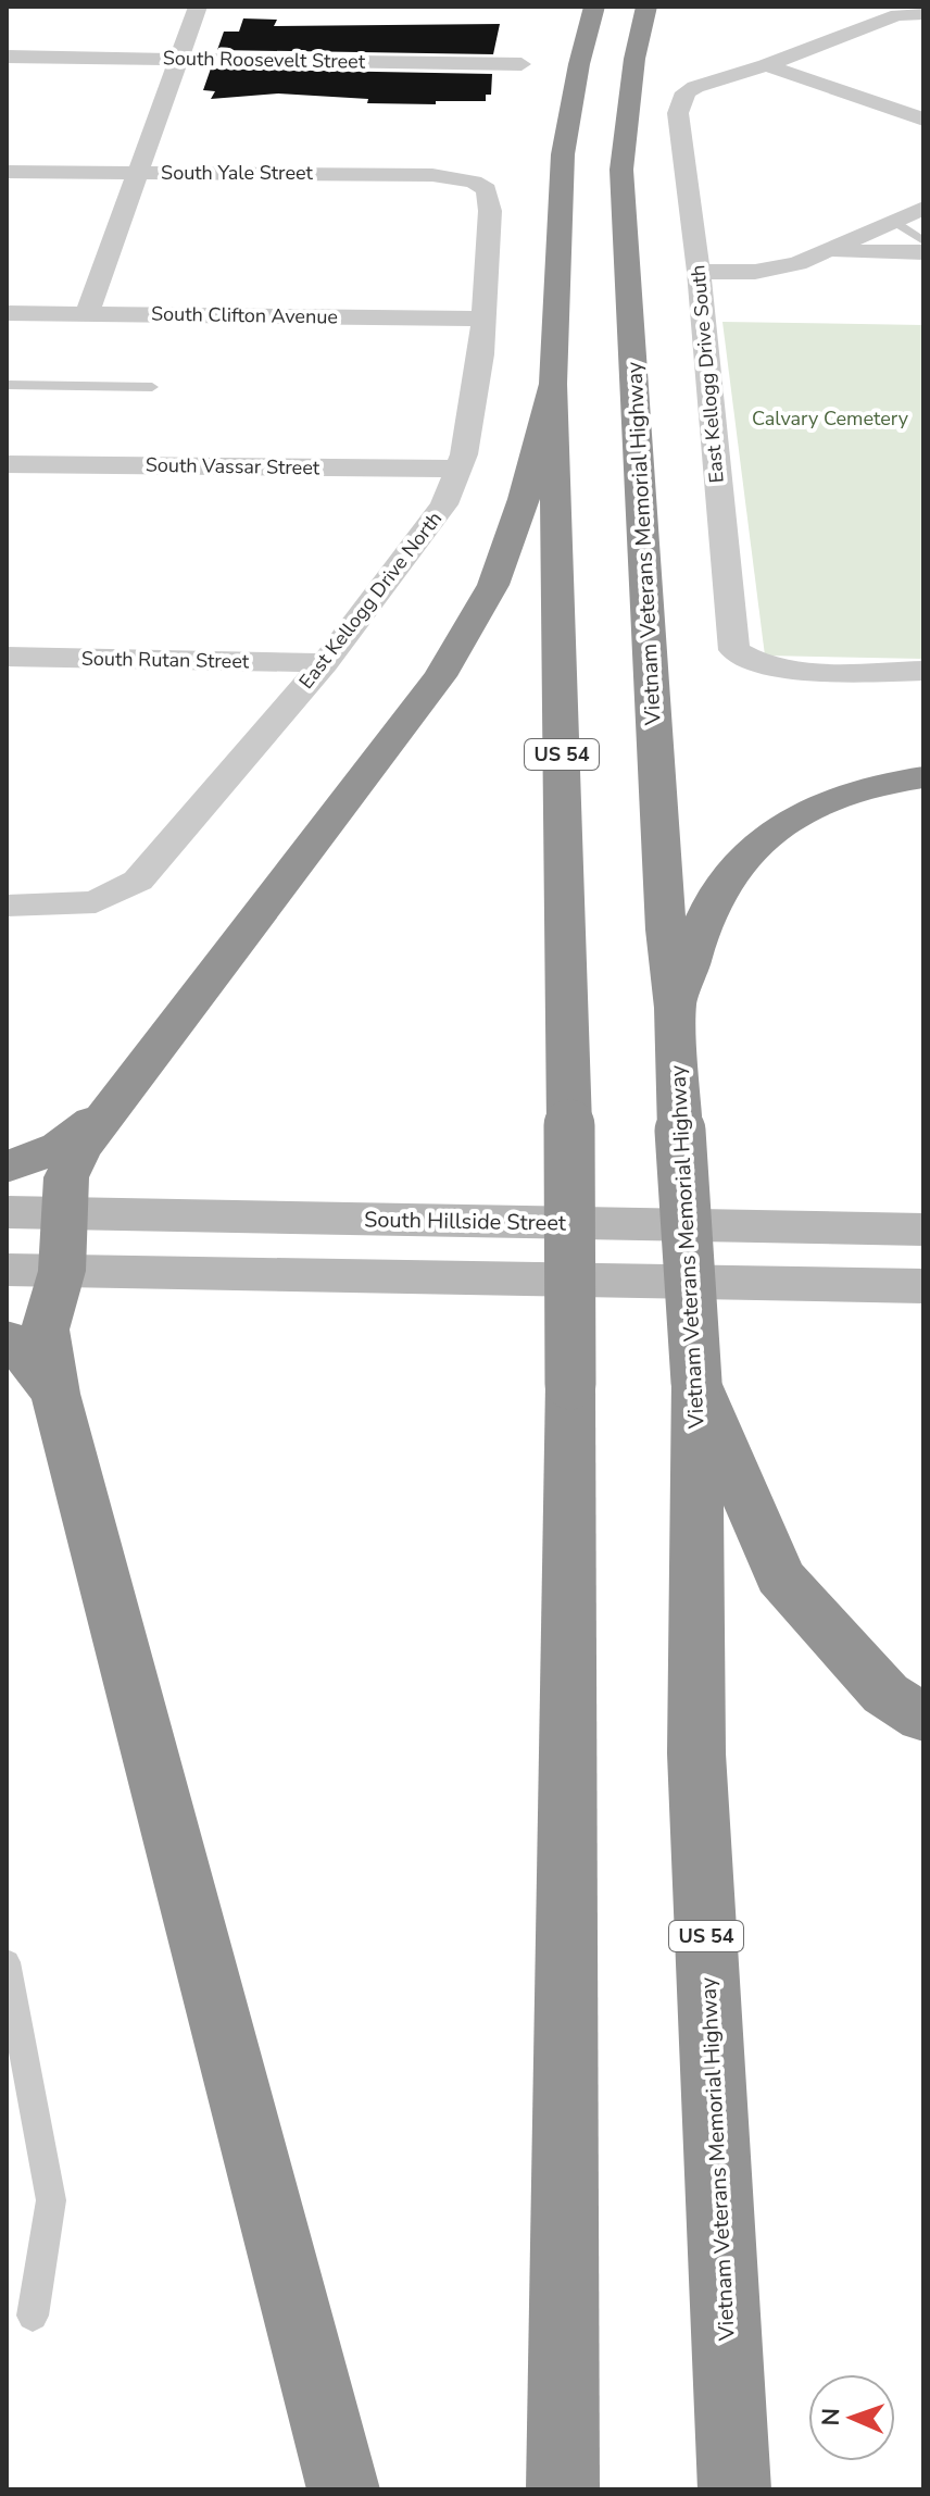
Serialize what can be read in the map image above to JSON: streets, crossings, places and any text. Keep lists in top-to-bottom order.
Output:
{
  "streets": {
    "highway": ["Vietnam Veterans Memorial Highway", "US 54"],
    "main road": ["South Hillside Street"],
    "street": [
      "South Roosevelt Street",
      "South Yale Street",
      "South Clifton Avenue",
      "East Kellogg Drive South",
      "South Vassar Street",
      "East Kellogg Drive North",
      "South Rutan Street"
    ]
  },
  "crossings": [
    ["South Yale Street", "East Kellogg Drive North"],
    ["South Clifton Avenue", "East Kellogg Drive North"],
    ["South Vassar Street", "East Kellogg Drive North"],
    ["East Kellogg Drive North", "South Rutan Street"]
  ],
  "parks": ["Calvary Cemetery"],
  "north": "left"
}
